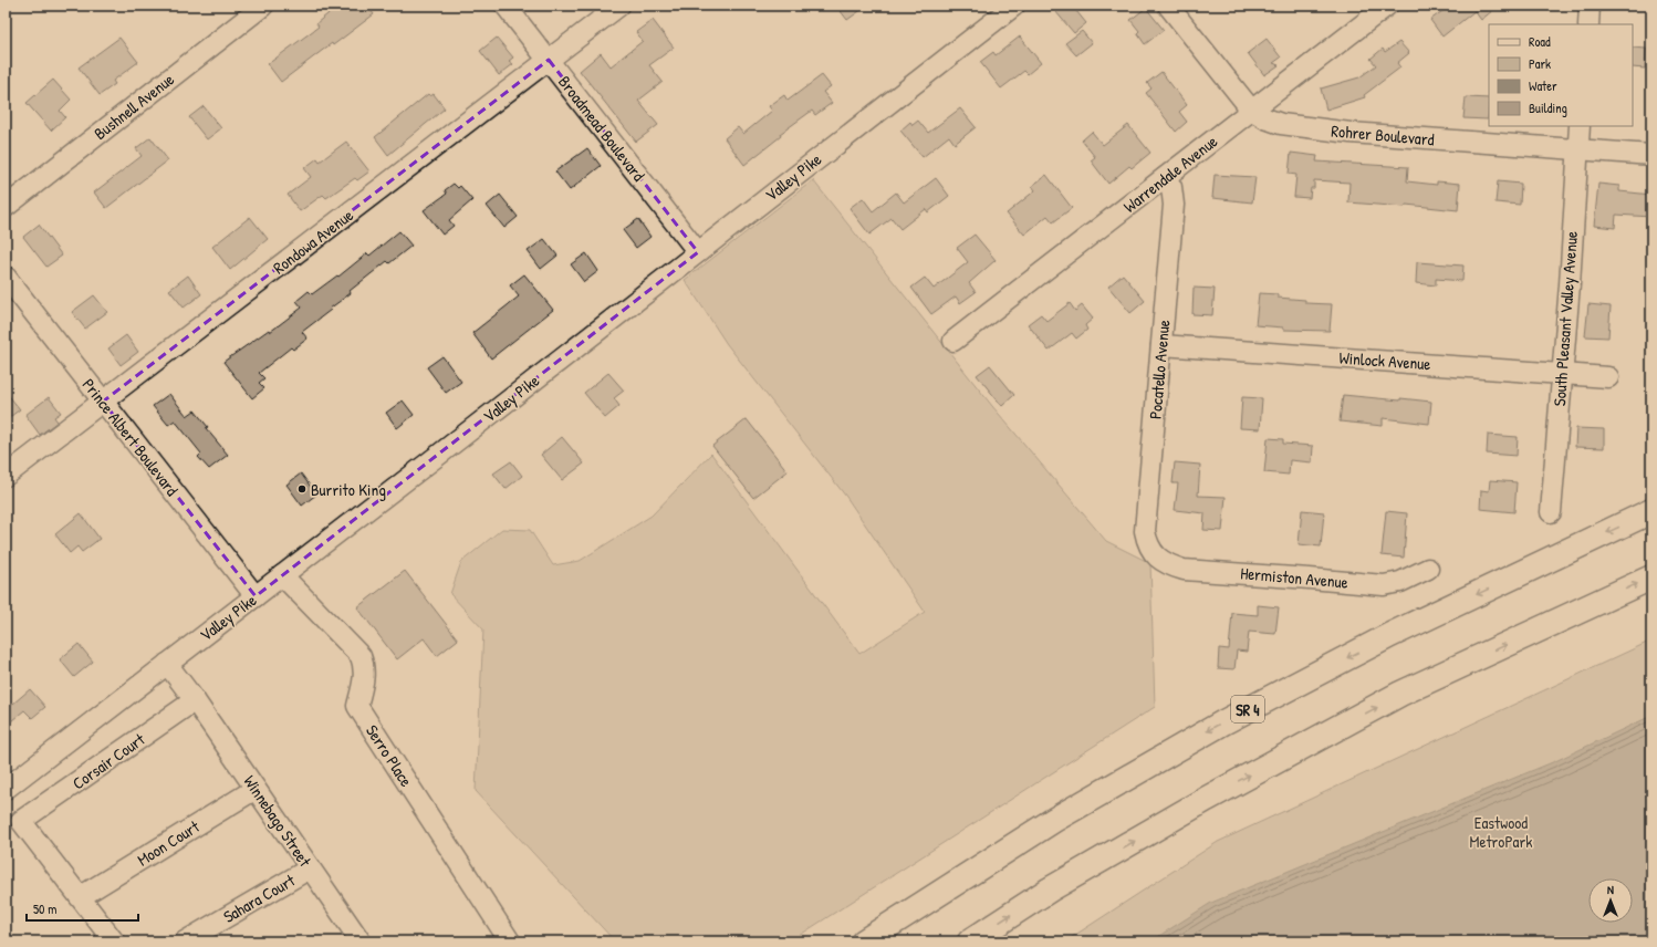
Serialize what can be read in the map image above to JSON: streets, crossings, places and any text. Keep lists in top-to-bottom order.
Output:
{
  "streets": {
    "highway": ["SR 4"],
    "street": [
      "Bushnell Avenue",
      "Broadmead Boulevard",
      "Rohrer Boulevard",
      "Warrendale Avenue",
      "Valley Pike",
      "Rondowa Avenue",
      "South Pleasant Valley Avenue",
      "Winlock Avenue",
      "Pocatello Avenue",
      "Prince Albert Boulevard",
      "Hermiston Avenue",
      "Serro Place",
      "Corsair Court",
      "Winnebago Street",
      "Moon Court",
      "Sahara Court"
    ]
  },
  "crossings": [
    ["Broadmead Boulevard", "Valley Pike"],
    ["Broadmead Boulevard", "Rondowa Avenue"],
    ["Rohrer Boulevard", "Warrendale Avenue"],
    ["Rohrer Boulevard", "South Pleasant Valley Avenue"],
    ["Warrendale Avenue", "Pocatello Avenue"],
    ["Valley Pike", "Prince Albert Boulevard"],
    ["Valley Pike", "Serro Place"],
    ["Valley Pike", "Winnebago Street"],
    ["Rondowa Avenue", "Prince Albert Boulevard"],
    ["South Pleasant Valley Avenue", "Winlock Avenue"],
    ["Winlock Avenue", "Pocatello Avenue"],
    ["Pocatello Avenue", "Hermiston Avenue"],
    ["Corsair Court", "Winnebago Street"],
    ["Corsair Court", "Moon Court"],
    ["Winnebago Street", "Moon Court"],
    ["Winnebago Street", "Sahara Court"]
  ],
  "parks": ["Eastwood MetroPark"],
  "places": ["Burrito King"],
  "legend": [
    "Road",
    "Park",
    "Water",
    "Building"
  ],
  "scale_bar": "50 m",
  "north": "top"
}
